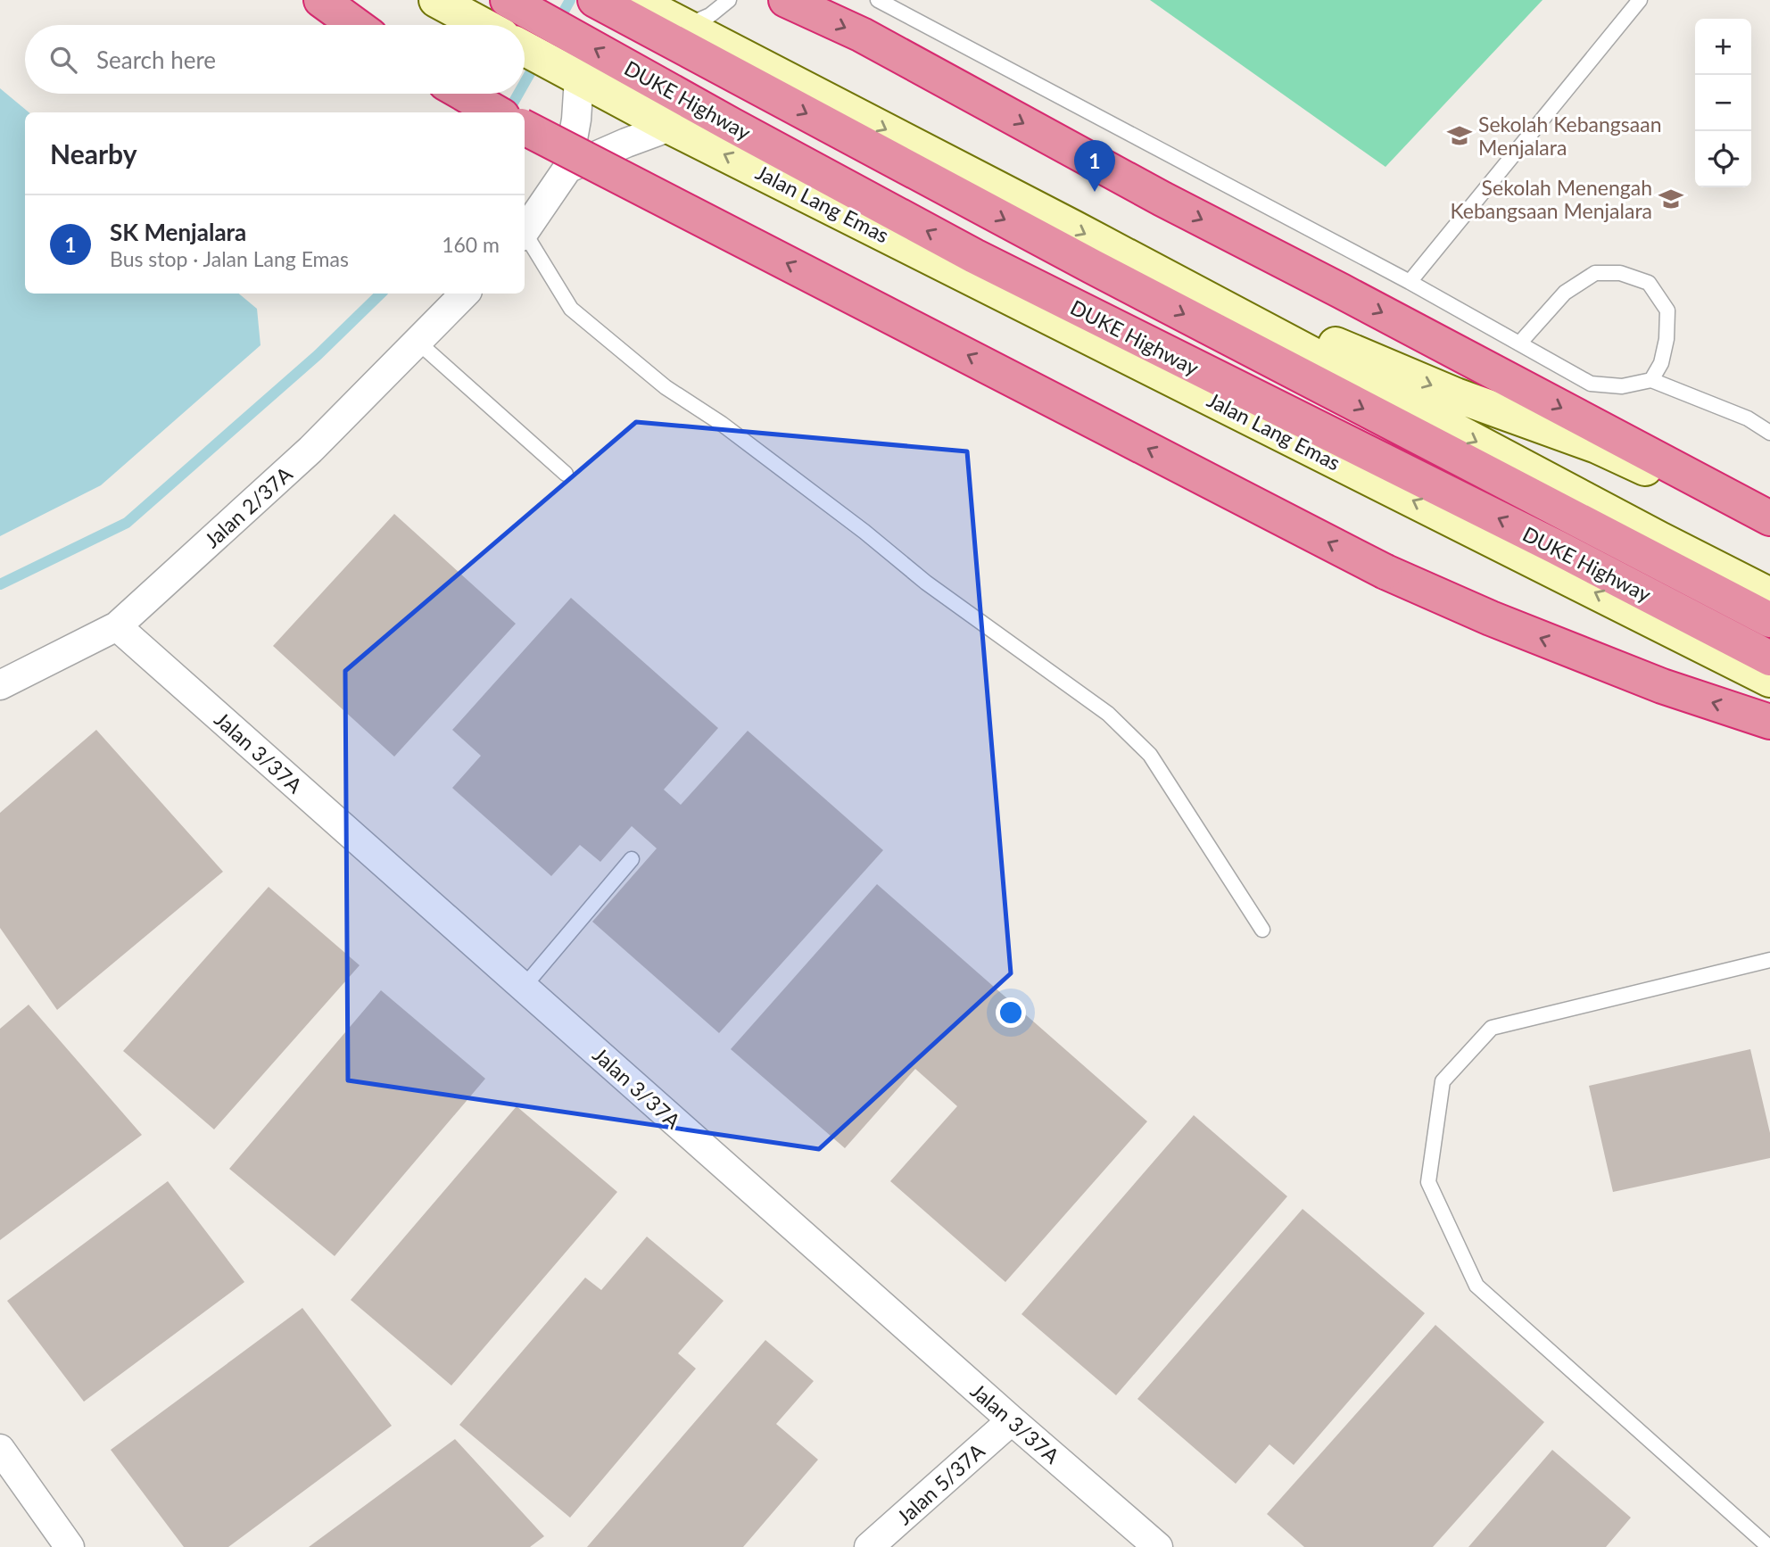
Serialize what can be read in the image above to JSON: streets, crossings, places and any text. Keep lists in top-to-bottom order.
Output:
{
  "streets": {
    "highway": ["DUKE Highway"],
    "main road": ["Jalan Lang Emas"],
    "street": ["Jalan 2/37A", "Jalan 3/37A", "Jalan 5/37A"]
  },
  "crossings": [
    ["Jalan 2/37A", "Jalan 3/37A"],
    ["Jalan 3/37A", "Jalan 5/37A"]
  ],
  "places": {
    "school or university": ["Sekolah Kebangsaan Menjalara", "Sekolah Menengah Kebangsaan Menjalara"]
  },
  "page": {
    "map_buttons": ["+", "−"],
    "search": "Search here",
    "heading": "Nearby",
    "pins": "1",
    "list": [
      {
        "mark": "1",
        "name": "SK Menjalara",
        "note": "Bus stop · Jalan Lang Emas",
        "value": "160 m"
      }
    ]
  }
}
